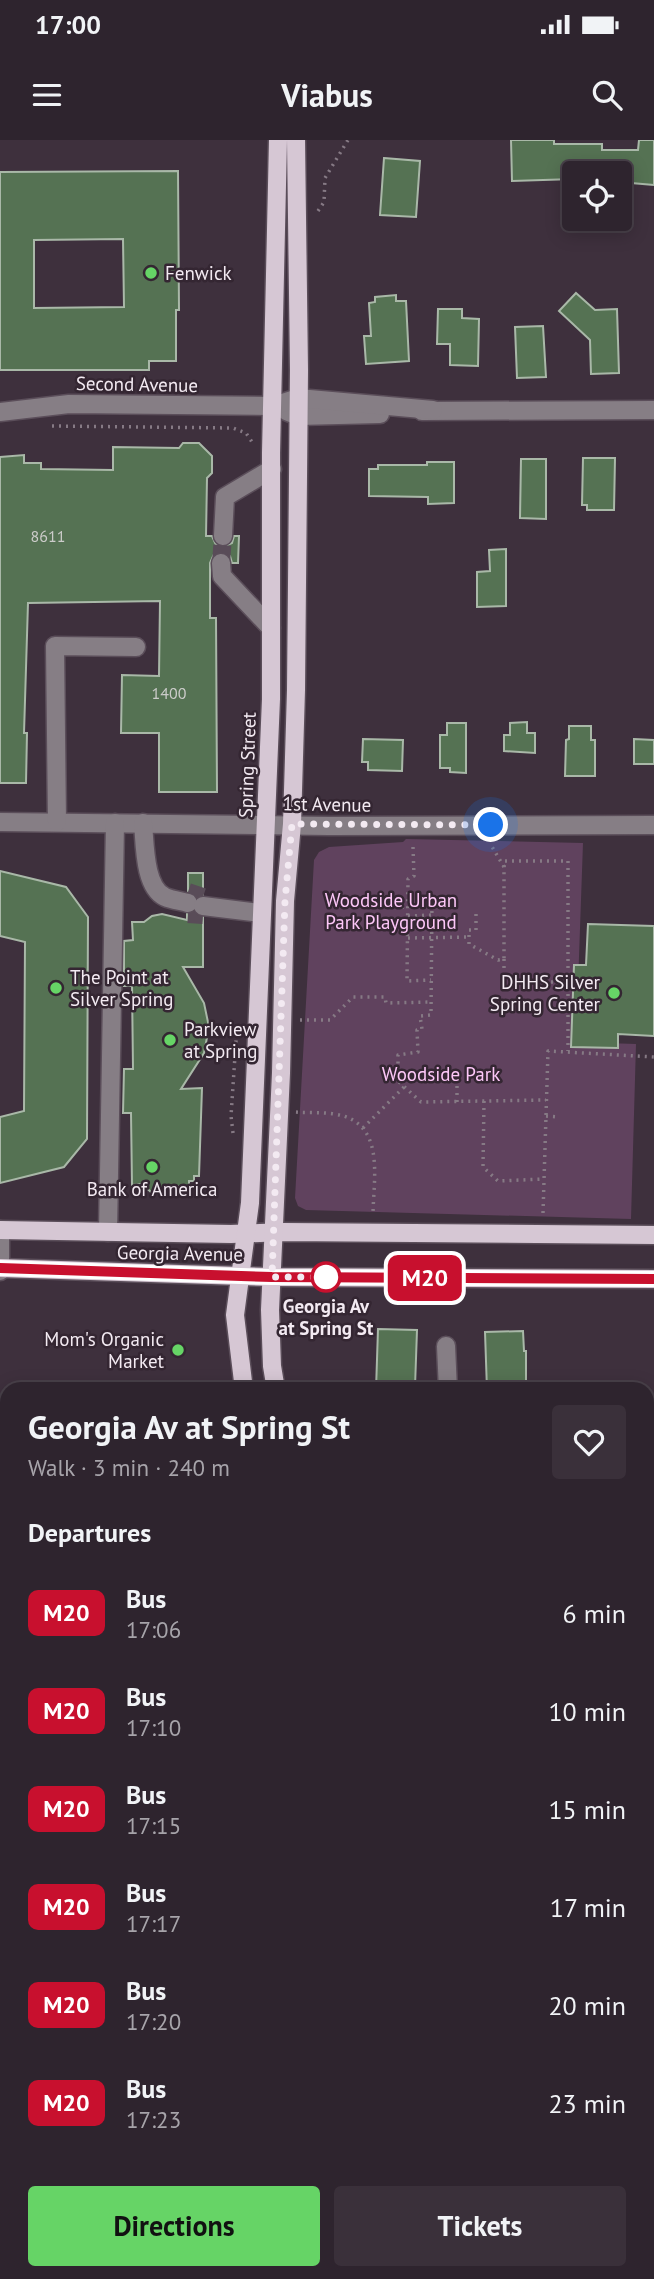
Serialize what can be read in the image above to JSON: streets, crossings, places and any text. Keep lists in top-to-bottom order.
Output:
{
  "streets": {
    "main road": ["Spring Street", "Georgia Avenue"],
    "street": ["Second Avenue", "1st Avenue"]
  },
  "crossings": [
    ["Second Avenue", "Spring Street"],
    ["Spring Street", "1st Avenue"],
    ["Spring Street", "Georgia Avenue"]
  ],
  "parks": ["Woodside Urban Park Playground", "Woodside Park"],
  "places": [
    "Fenwick",
    "The Point at Silver Spring",
    "DHHS Silver Spring Center",
    "Parkview at Spring",
    "Bank of America",
    "Georgia Av at Spring St",
    "Mom's Organic Market"
  ],
  "lines": ["bus line M20"],
  "house_numbers": ["8611", "1400"],
  "page": {
    "status": "17:00",
    "header": "Viabus",
    "on_map": "M20",
    "heading": [
      ["Georgia Av at Spring St", "Walk · 3 min · 240 m"],
      "Departures"
    ],
    "list": [
      {
        "mark": "M20",
        "name": "Bus",
        "note": "17:06",
        "value": "6 min"
      },
      {
        "mark": "M20",
        "name": "Bus",
        "note": "17:10",
        "value": "10 min"
      },
      {
        "mark": "M20",
        "name": "Bus",
        "note": "17:15",
        "value": "15 min"
      },
      {
        "mark": "M20",
        "name": "Bus",
        "note": "17:17",
        "value": "17 min"
      },
      {
        "mark": "M20",
        "name": "Bus",
        "note": "17:20",
        "value": "20 min"
      },
      {
        "mark": "M20",
        "name": "Bus",
        "note": "17:23",
        "value": "23 min"
      }
    ],
    "buttons": ["Directions", "Tickets"]
  }
}
